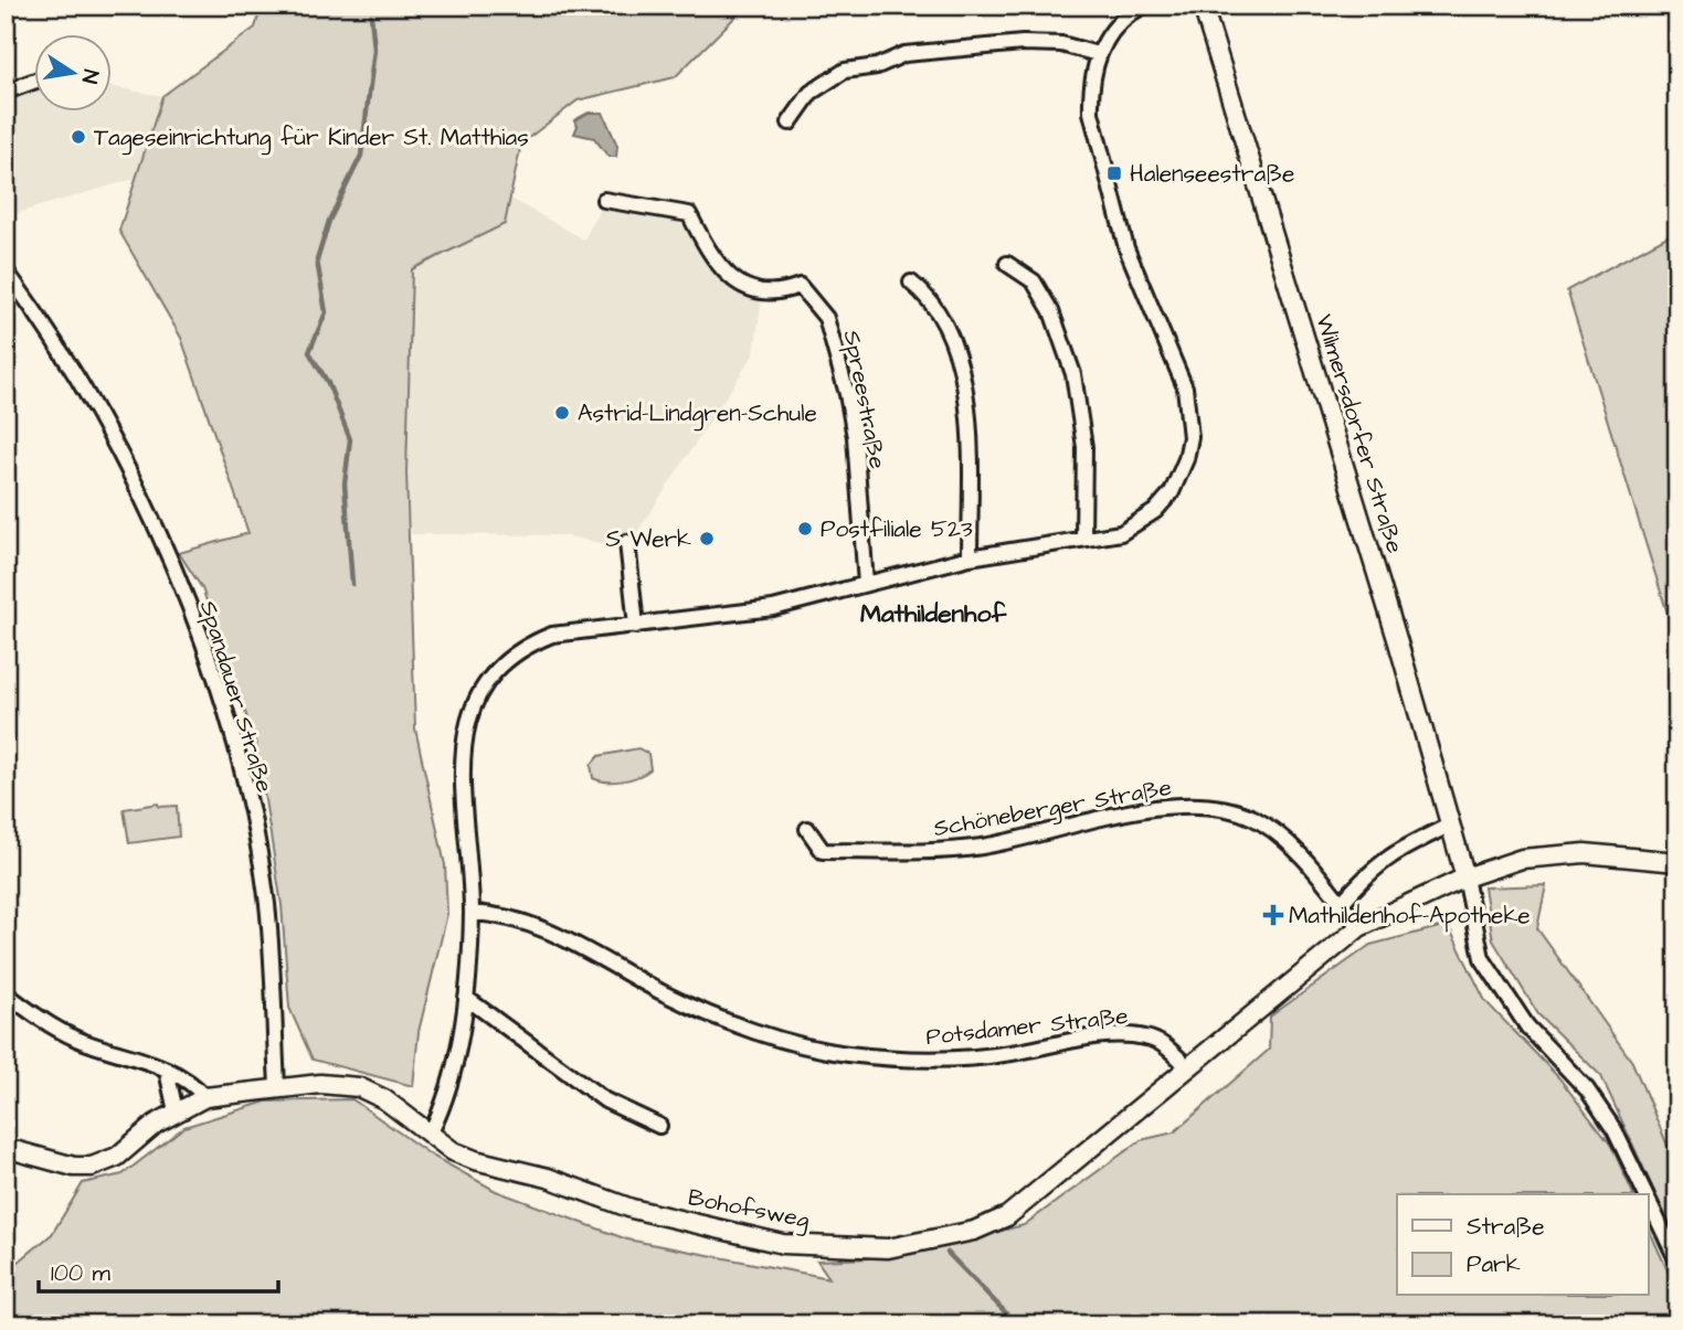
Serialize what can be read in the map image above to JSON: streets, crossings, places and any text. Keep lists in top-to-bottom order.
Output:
{
  "streets": {
    "street": [
      "Spreestraße",
      "Wilmersdorfer Straße",
      "Spandauer Straße",
      "Schöneberger Straße",
      "Potsdamer Straße",
      "Bohofsweg"
    ]
  },
  "crossings": [
    ["Wilmersdorfer Straße", "Bohofsweg"],
    ["Spandauer Straße", "Bohofsweg"],
    ["Schöneberger Straße", "Bohofsweg"],
    ["Potsdamer Straße", "Bohofsweg"]
  ],
  "districts": ["Mathildenhof"],
  "places": {
    "other": [
      "Tageseinrichtung für Kinder St. Matthias",
      "Astrid-Lindgren-Schule",
      "Postfiliale 523",
      "S Werk"
    ],
    "transit": ["Halenseestraße"],
    "health": ["Mathildenhof-Apotheke"]
  },
  "legend": ["Straße", "Park"],
  "scale_bar": "100 m",
  "north": "right"
}
